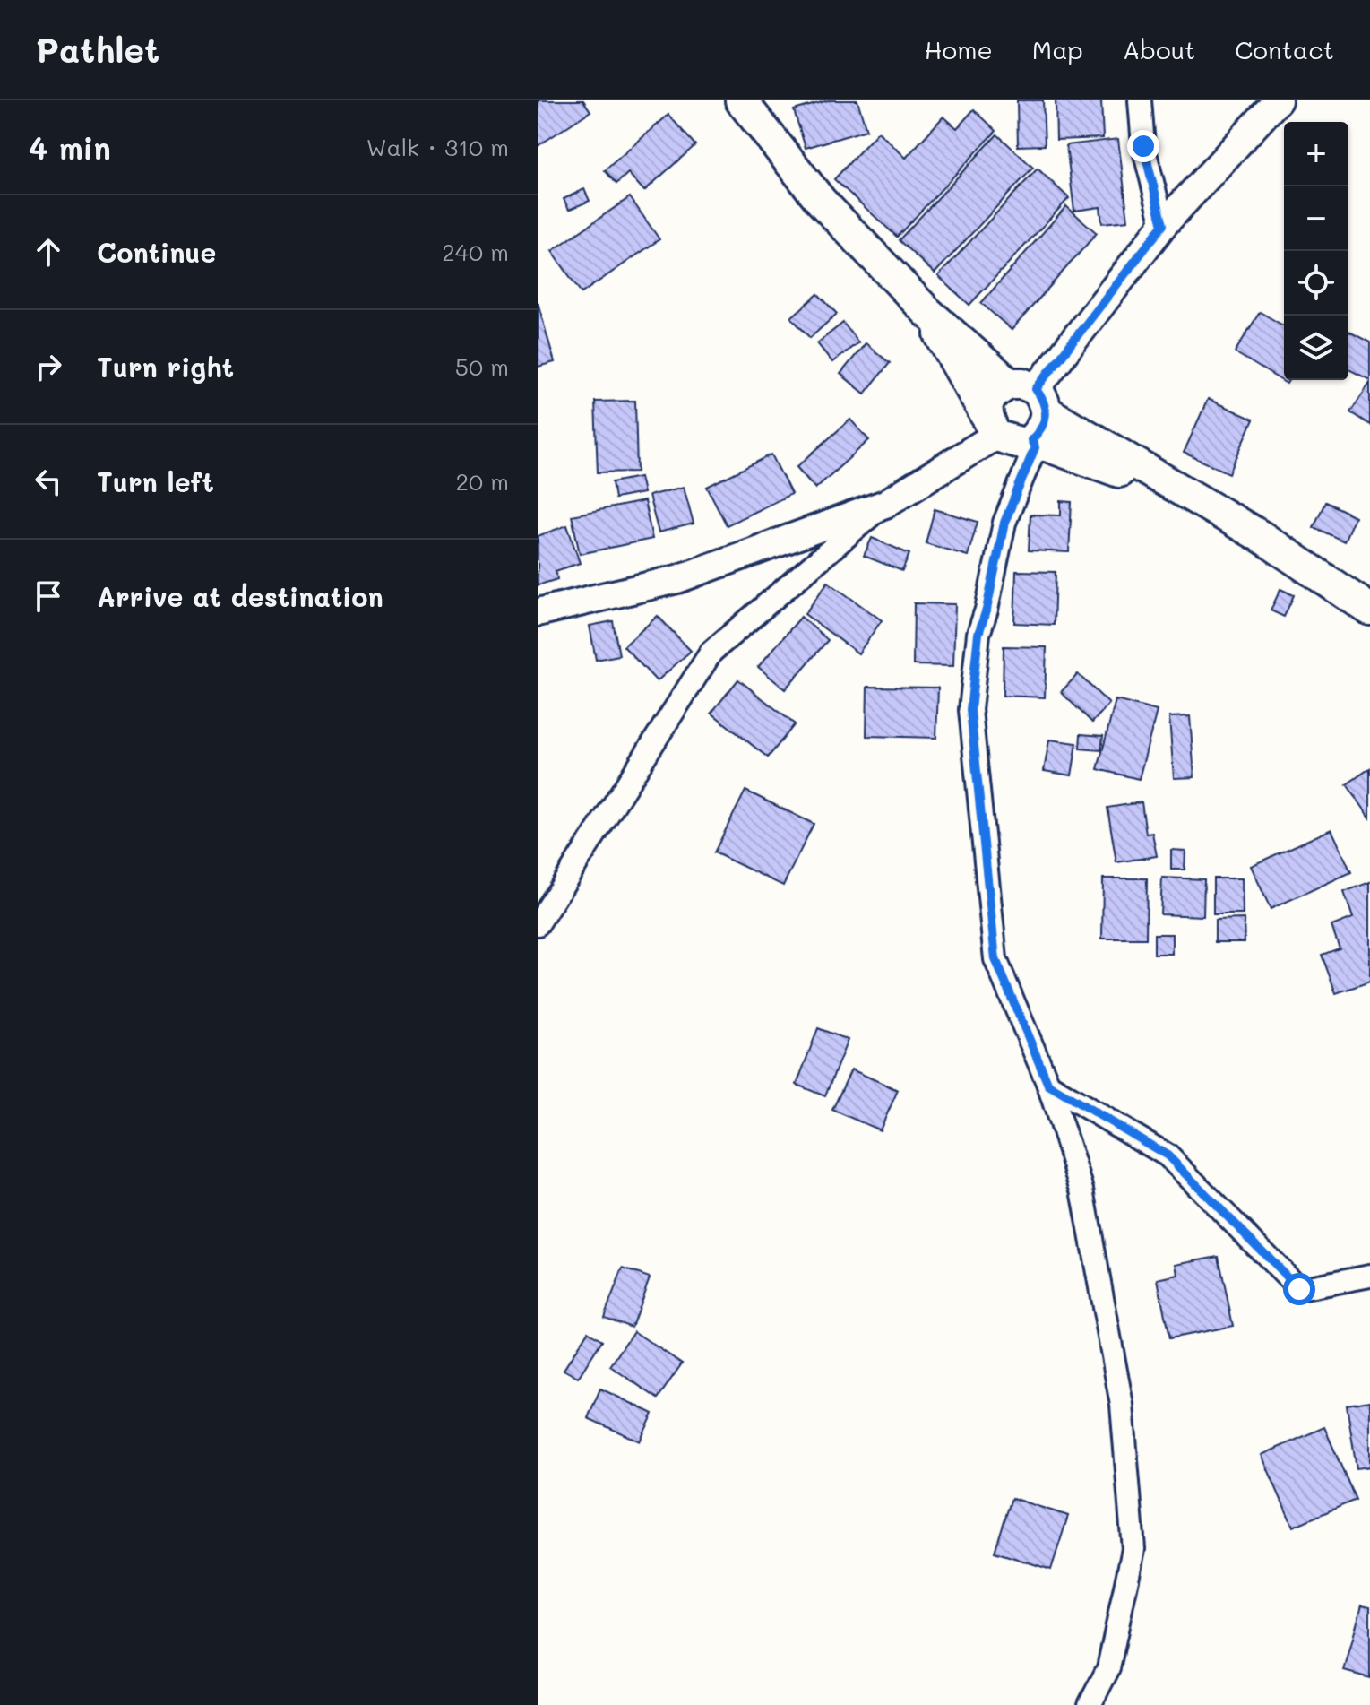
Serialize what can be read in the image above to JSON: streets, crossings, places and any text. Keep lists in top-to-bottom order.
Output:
{
  "page": {
    "header": "Pathlet",
    "nav": [
      "Home",
      "Map",
      "About",
      "Contact"
    ],
    "heading": ["4 min", "Walk · 310 m"],
    "map_buttons": ["+", "−"],
    "list": [
      ["Continue", "240 m"],
      ["Turn right", "50 m"],
      ["Turn left", "20 m"],
      "Arrive at destination"
    ]
  }
}
